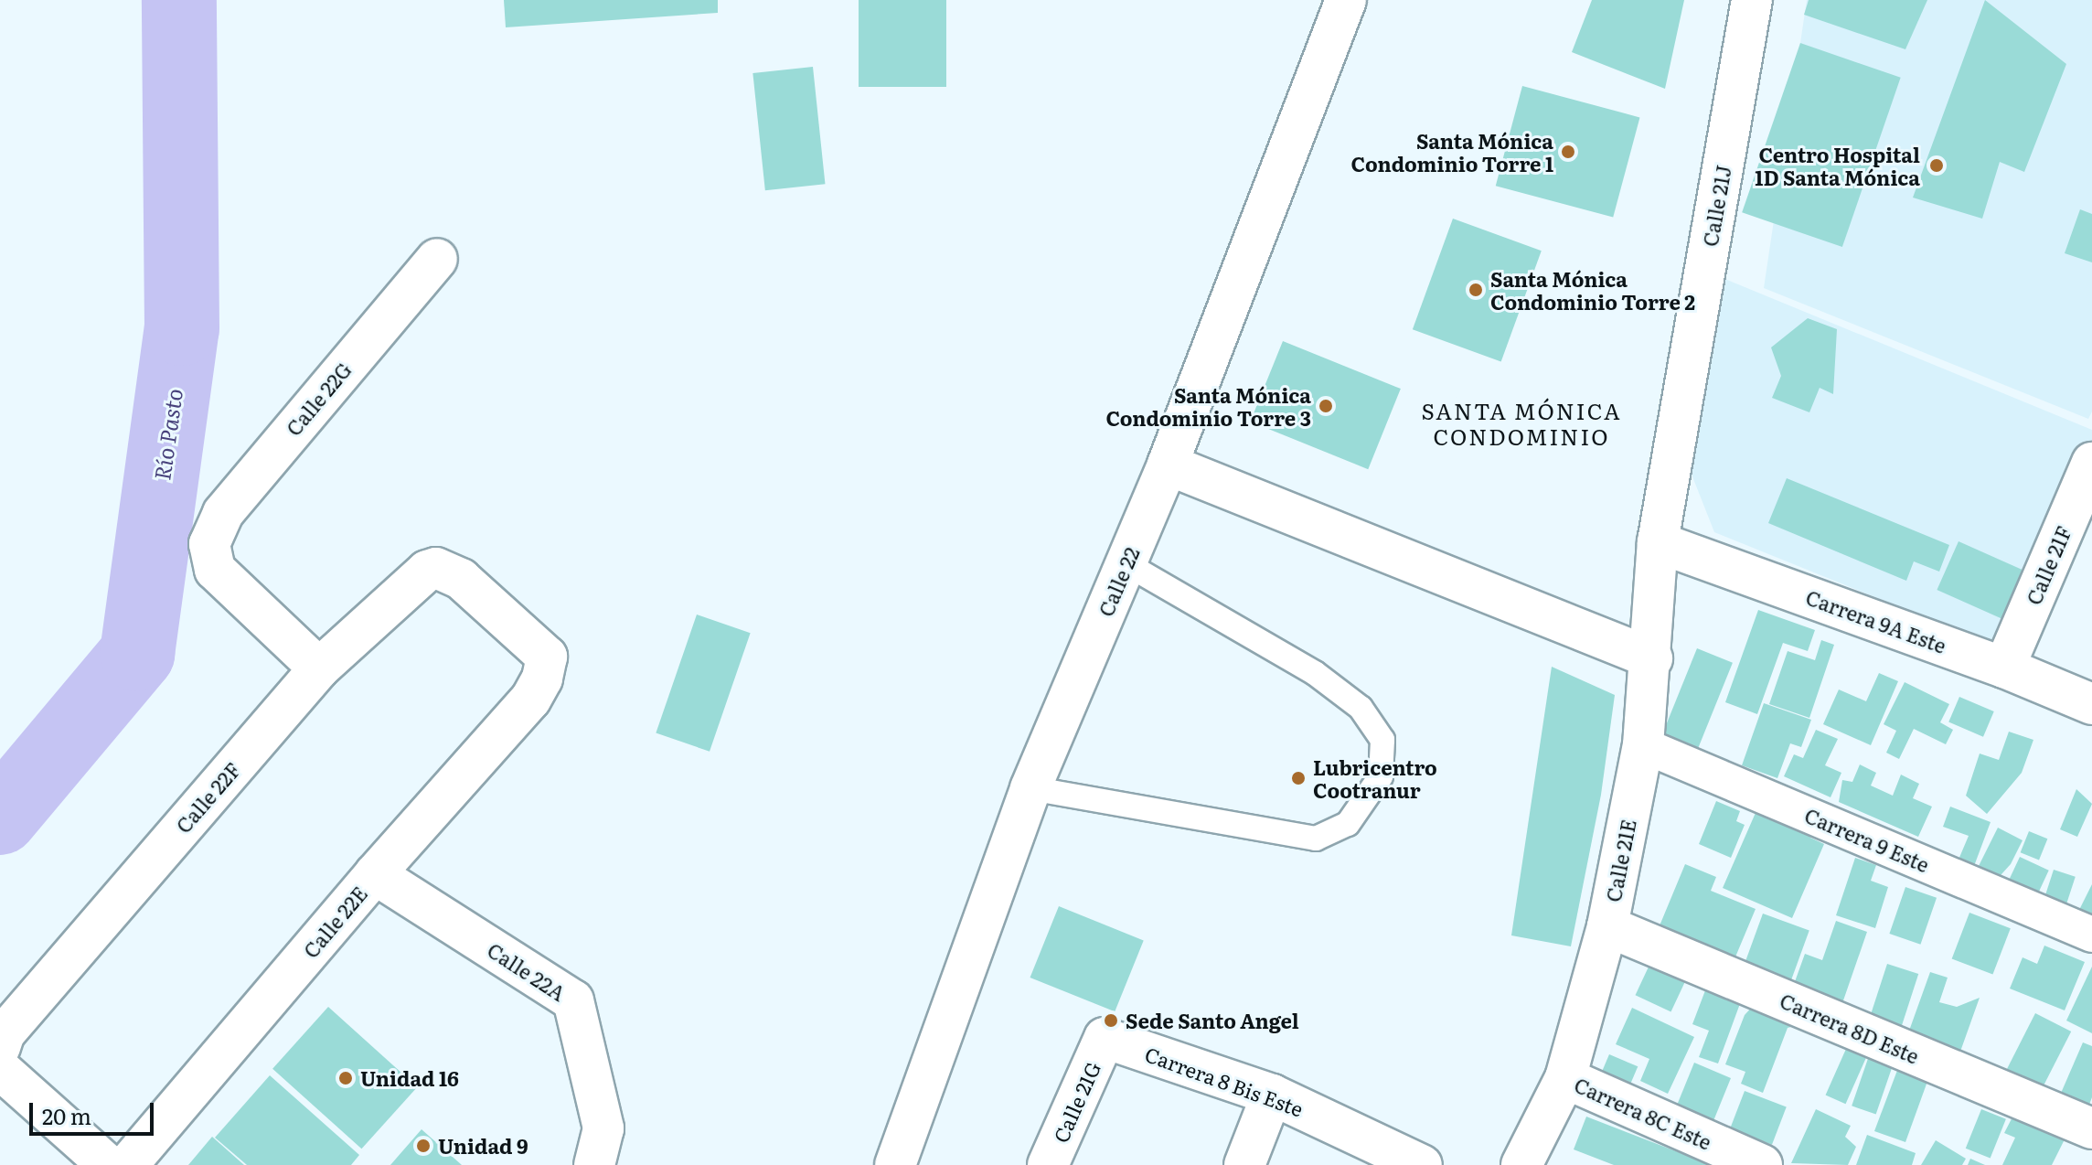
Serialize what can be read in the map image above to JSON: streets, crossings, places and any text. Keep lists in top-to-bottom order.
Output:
{
  "streets": {
    "street": [
      "Calle 21J",
      "Calle 22G",
      "Calle 21F",
      "Calle 22",
      "Carrera 9A Este",
      "Calle 22F",
      "Carrera 9 Este",
      "Calle 21E",
      "Calle 22E",
      "Calle 22A",
      "Carrera 8D Este",
      "Carrera 8 Bis Este",
      "Calle 21G",
      "Carrera 8C Este"
    ]
  },
  "crossings": [
    ["Calle 21J", "Carrera 9A Este"],
    ["Calle 21J", "Calle 21E"],
    ["Calle 22G", "Calle 22F"],
    ["Calle 21F", "Carrera 9A Este"],
    ["Carrera 9A Este", "Calle 21E"],
    ["Calle 22F", "Calle 22E"],
    ["Carrera 9 Este", "Calle 21E"],
    ["Calle 21E", "Carrera 8D Este"],
    ["Calle 21E", "Carrera 8C Este"],
    ["Calle 22E", "Calle 22A"],
    ["Carrera 8 Bis Este", "Calle 21G"]
  ],
  "districts": ["SANTA MÓNICA CONDOMINIO"],
  "water": ["Río Pasto"],
  "places": [
    "Santa Mónica Condominio Torre 1",
    "Centro Hospital 1D Santa Mónica",
    "Santa Mónica Condominio Torre 2",
    "Santa Mónica Condominio Torre 3",
    "Lubricentro Cootranur",
    "Sede Santo Angel",
    "Unidad 16",
    "Unidad 9"
  ],
  "scale_bar": "20 m"
}
